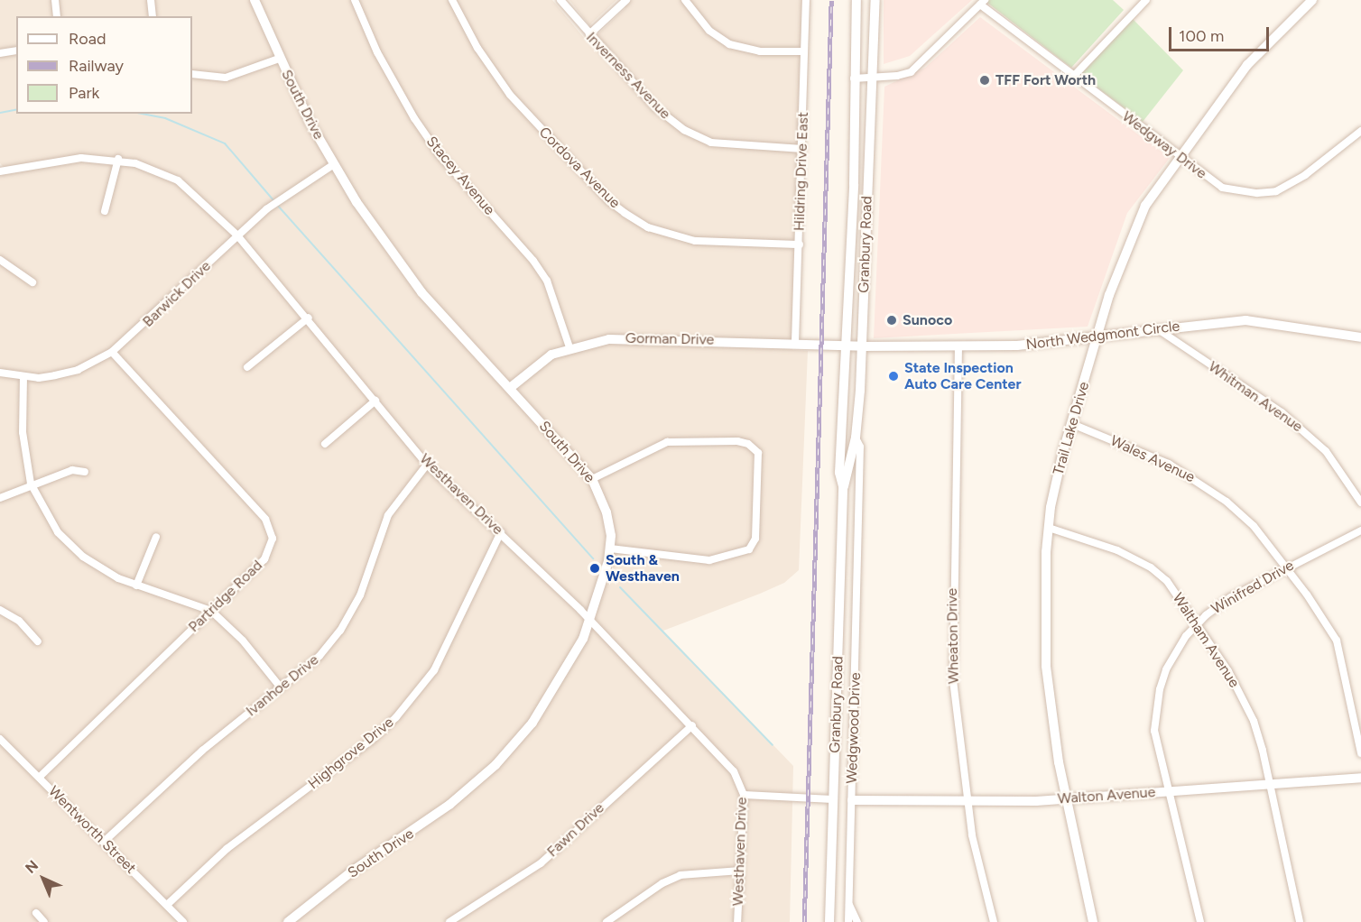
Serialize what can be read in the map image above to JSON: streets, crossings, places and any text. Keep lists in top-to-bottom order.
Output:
{
  "streets": {
    "street": [
      "Inverness Avenue",
      "South Drive",
      "Wedgway Drive",
      "Cordova Avenue",
      "Hildring Drive East",
      "Stacey Avenue",
      "Granbury Road",
      "Barwick Drive",
      "North Wedgmont Circle",
      "Gorman Drive",
      "Whitman Avenue",
      "Trail Lake Drive",
      "Wales Avenue",
      "Westhaven Drive",
      "Winifred Drive",
      "Partridge Road",
      "Wheaton Drive",
      "Waltham Avenue",
      "Ivanhoe Drive",
      "Wedgwood Drive",
      "Highgrove Drive",
      "Walton Avenue",
      "Wentworth Street",
      "Fawn Drive"
    ]
  },
  "crossings": [
    ["Inverness Avenue", "Hildring Drive East"],
    ["South Drive", "Barwick Drive"],
    ["South Drive", "Gorman Drive"],
    ["South Drive", "Westhaven Drive"],
    ["Wedgway Drive", "Trail Lake Drive"],
    ["Cordova Avenue", "Hildring Drive East"],
    ["Hildring Drive East", "Gorman Drive"],
    ["Stacey Avenue", "Gorman Drive"],
    ["Granbury Road", "North Wedgmont Circle"],
    ["Granbury Road", "Gorman Drive"],
    ["Granbury Road", "Wedgwood Drive"],
    ["Barwick Drive", "Westhaven Drive"],
    ["Barwick Drive", "Partridge Road"],
    ["North Wedgmont Circle", "Gorman Drive"],
    ["North Wedgmont Circle", "Whitman Avenue"],
    ["North Wedgmont Circle", "Trail Lake Drive"],
    ["North Wedgmont Circle", "Wheaton Drive"],
    ["Trail Lake Drive", "Wales Avenue"],
    ["Trail Lake Drive", "Waltham Avenue"],
    ["Trail Lake Drive", "Walton Avenue"],
    ["Wales Avenue", "Winifred Drive"],
    ["Westhaven Drive", "Ivanhoe Drive"],
    ["Westhaven Drive", "Highgrove Drive"],
    ["Westhaven Drive", "Fawn Drive"],
    ["Winifred Drive", "Waltham Avenue"],
    ["Winifred Drive", "Walton Avenue"],
    ["Partridge Road", "Wentworth Street"],
    ["Wheaton Drive", "Walton Avenue"],
    ["Waltham Avenue", "Walton Avenue"],
    ["Ivanhoe Drive", "Wentworth Street"],
    ["Wedgwood Drive", "Walton Avenue"],
    ["Highgrove Drive", "Wentworth Street"]
  ],
  "places": [
    "TFF Fort Worth",
    "Sunoco",
    "State Inspection Auto Care Center",
    "South & Westhaven"
  ],
  "legend": ["Road", "Railway", "Park"],
  "scale_bar": "100 m",
  "north": "top left"
}
